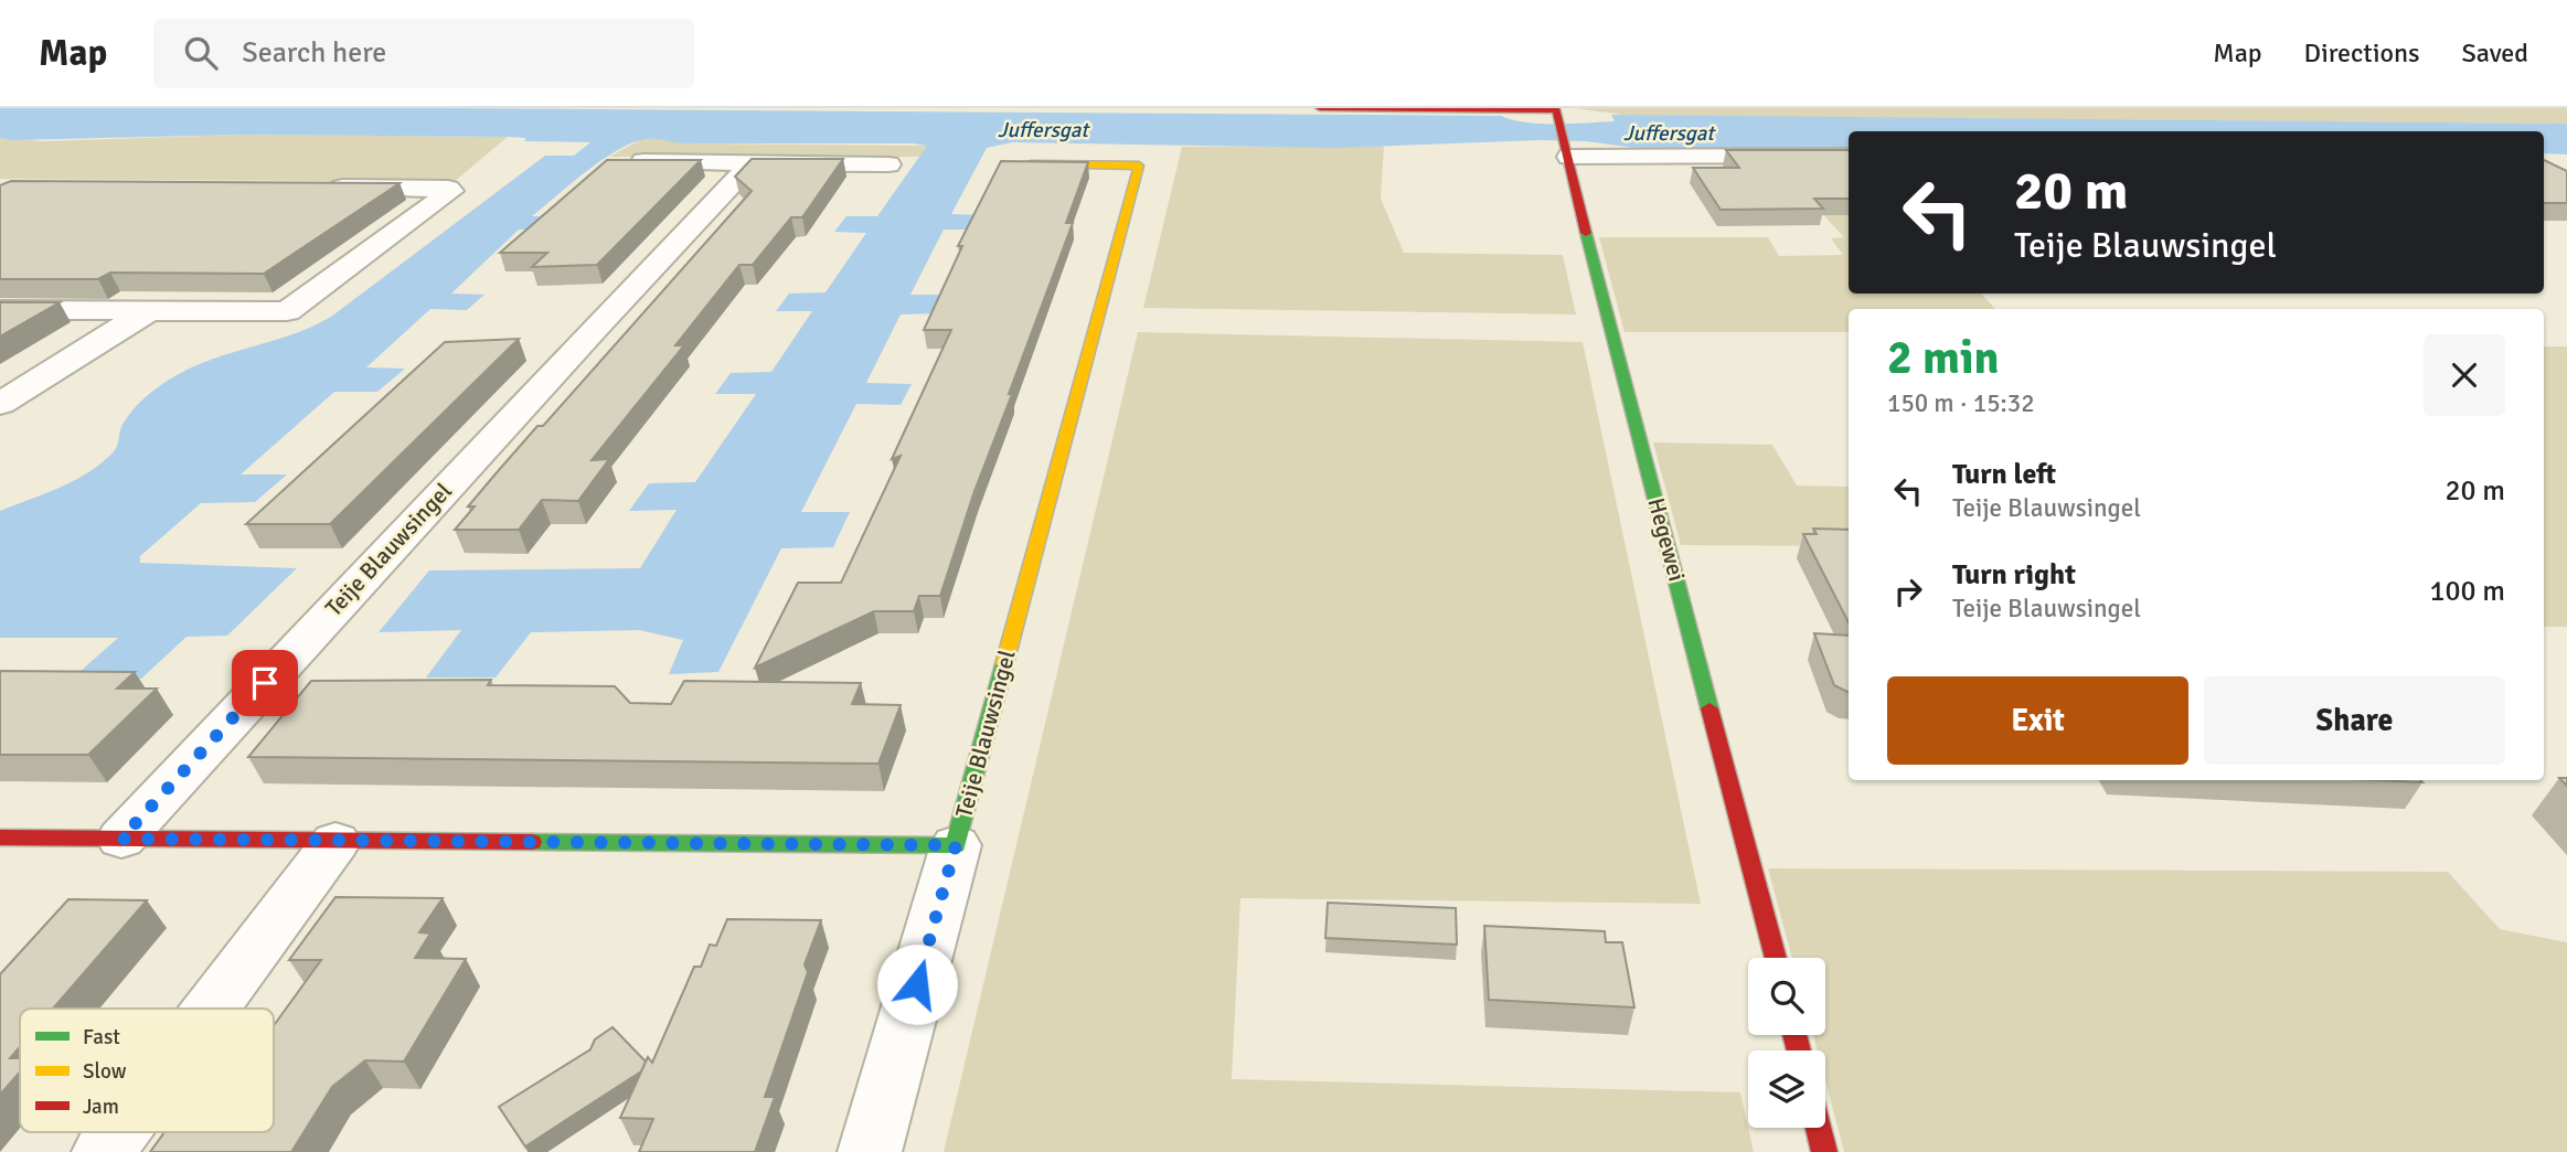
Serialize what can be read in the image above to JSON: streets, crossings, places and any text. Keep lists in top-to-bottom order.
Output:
{
  "streets": {
    "street": ["Hegewei", "Teije Blauwsingel"]
  },
  "water": ["Juffersgat"],
  "legend": ["Fast", "Slow", "Jam"],
  "page": {
    "header": "Map",
    "search": "Search here",
    "nav": ["Map", "Directions", "Saved"],
    "turn": ["20 m", "Teije Blauwsingel"],
    "heading": ["2 min", "150 m · 15:32"],
    "list": [
      {
        "name": "Turn left",
        "note": "Teije Blauwsingel",
        "value": "20 m"
      },
      {
        "name": "Turn right",
        "note": "Teije Blauwsingel",
        "value": "100 m"
      }
    ],
    "buttons": ["Exit", "Share"]
  }
}
